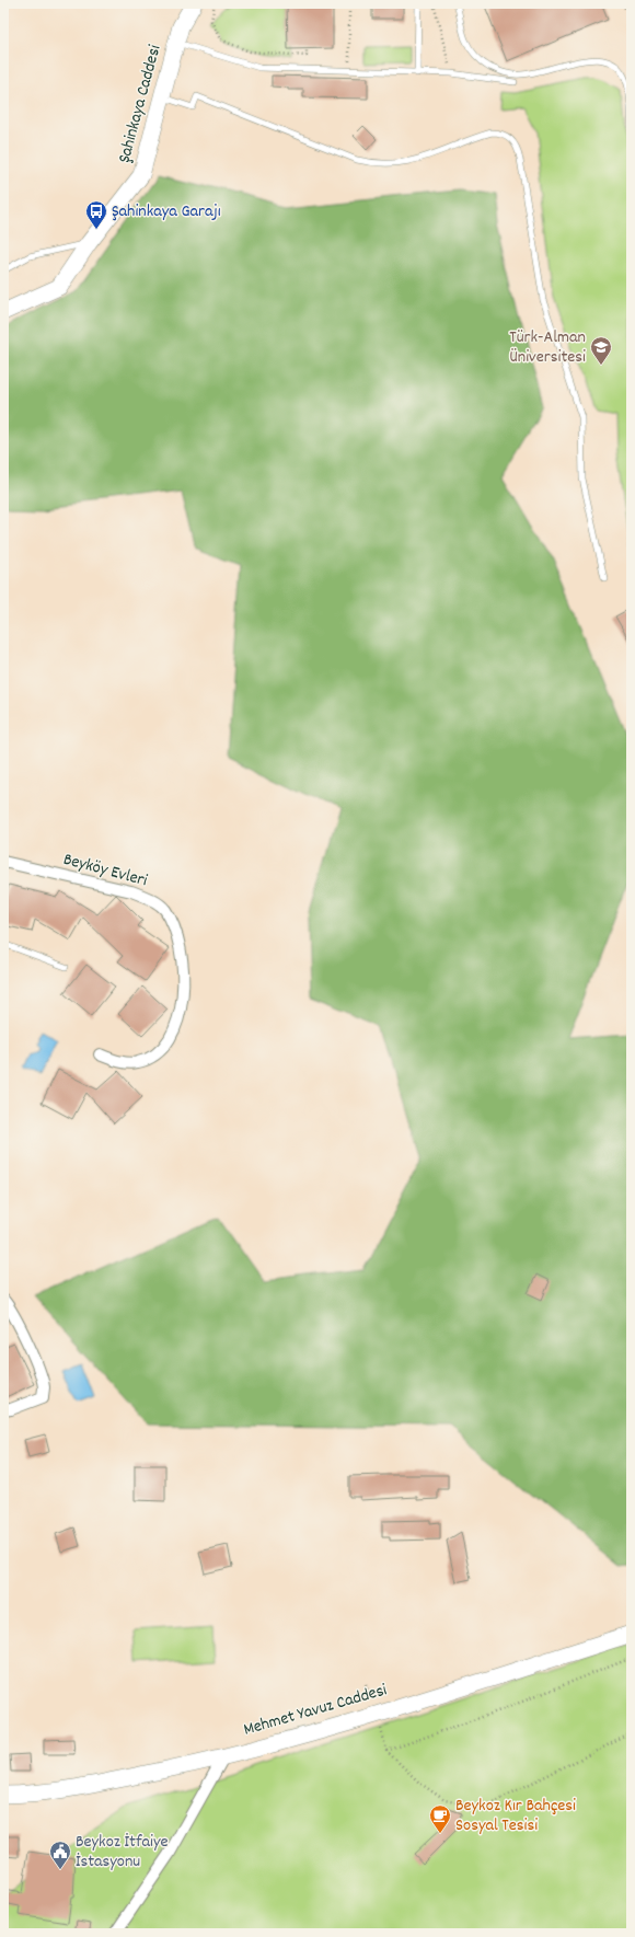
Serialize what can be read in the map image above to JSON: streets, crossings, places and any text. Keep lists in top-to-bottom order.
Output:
{
  "streets": {
    "street": ["Şahinkaya Caddesi", "Beyköy Evleri", "Mehmet Yavuz Caddesi"]
  },
  "places": {
    "bus stop": ["Şahinkaya Garajı"],
    "school or university": ["Türk-Alman Üniversitesi"],
    "cafe": ["Beykoz Kır Bahçesi Sosyal Tesisi"],
    "public building": ["Beykoz İtfaiye İstasyonu"]
  }
}
